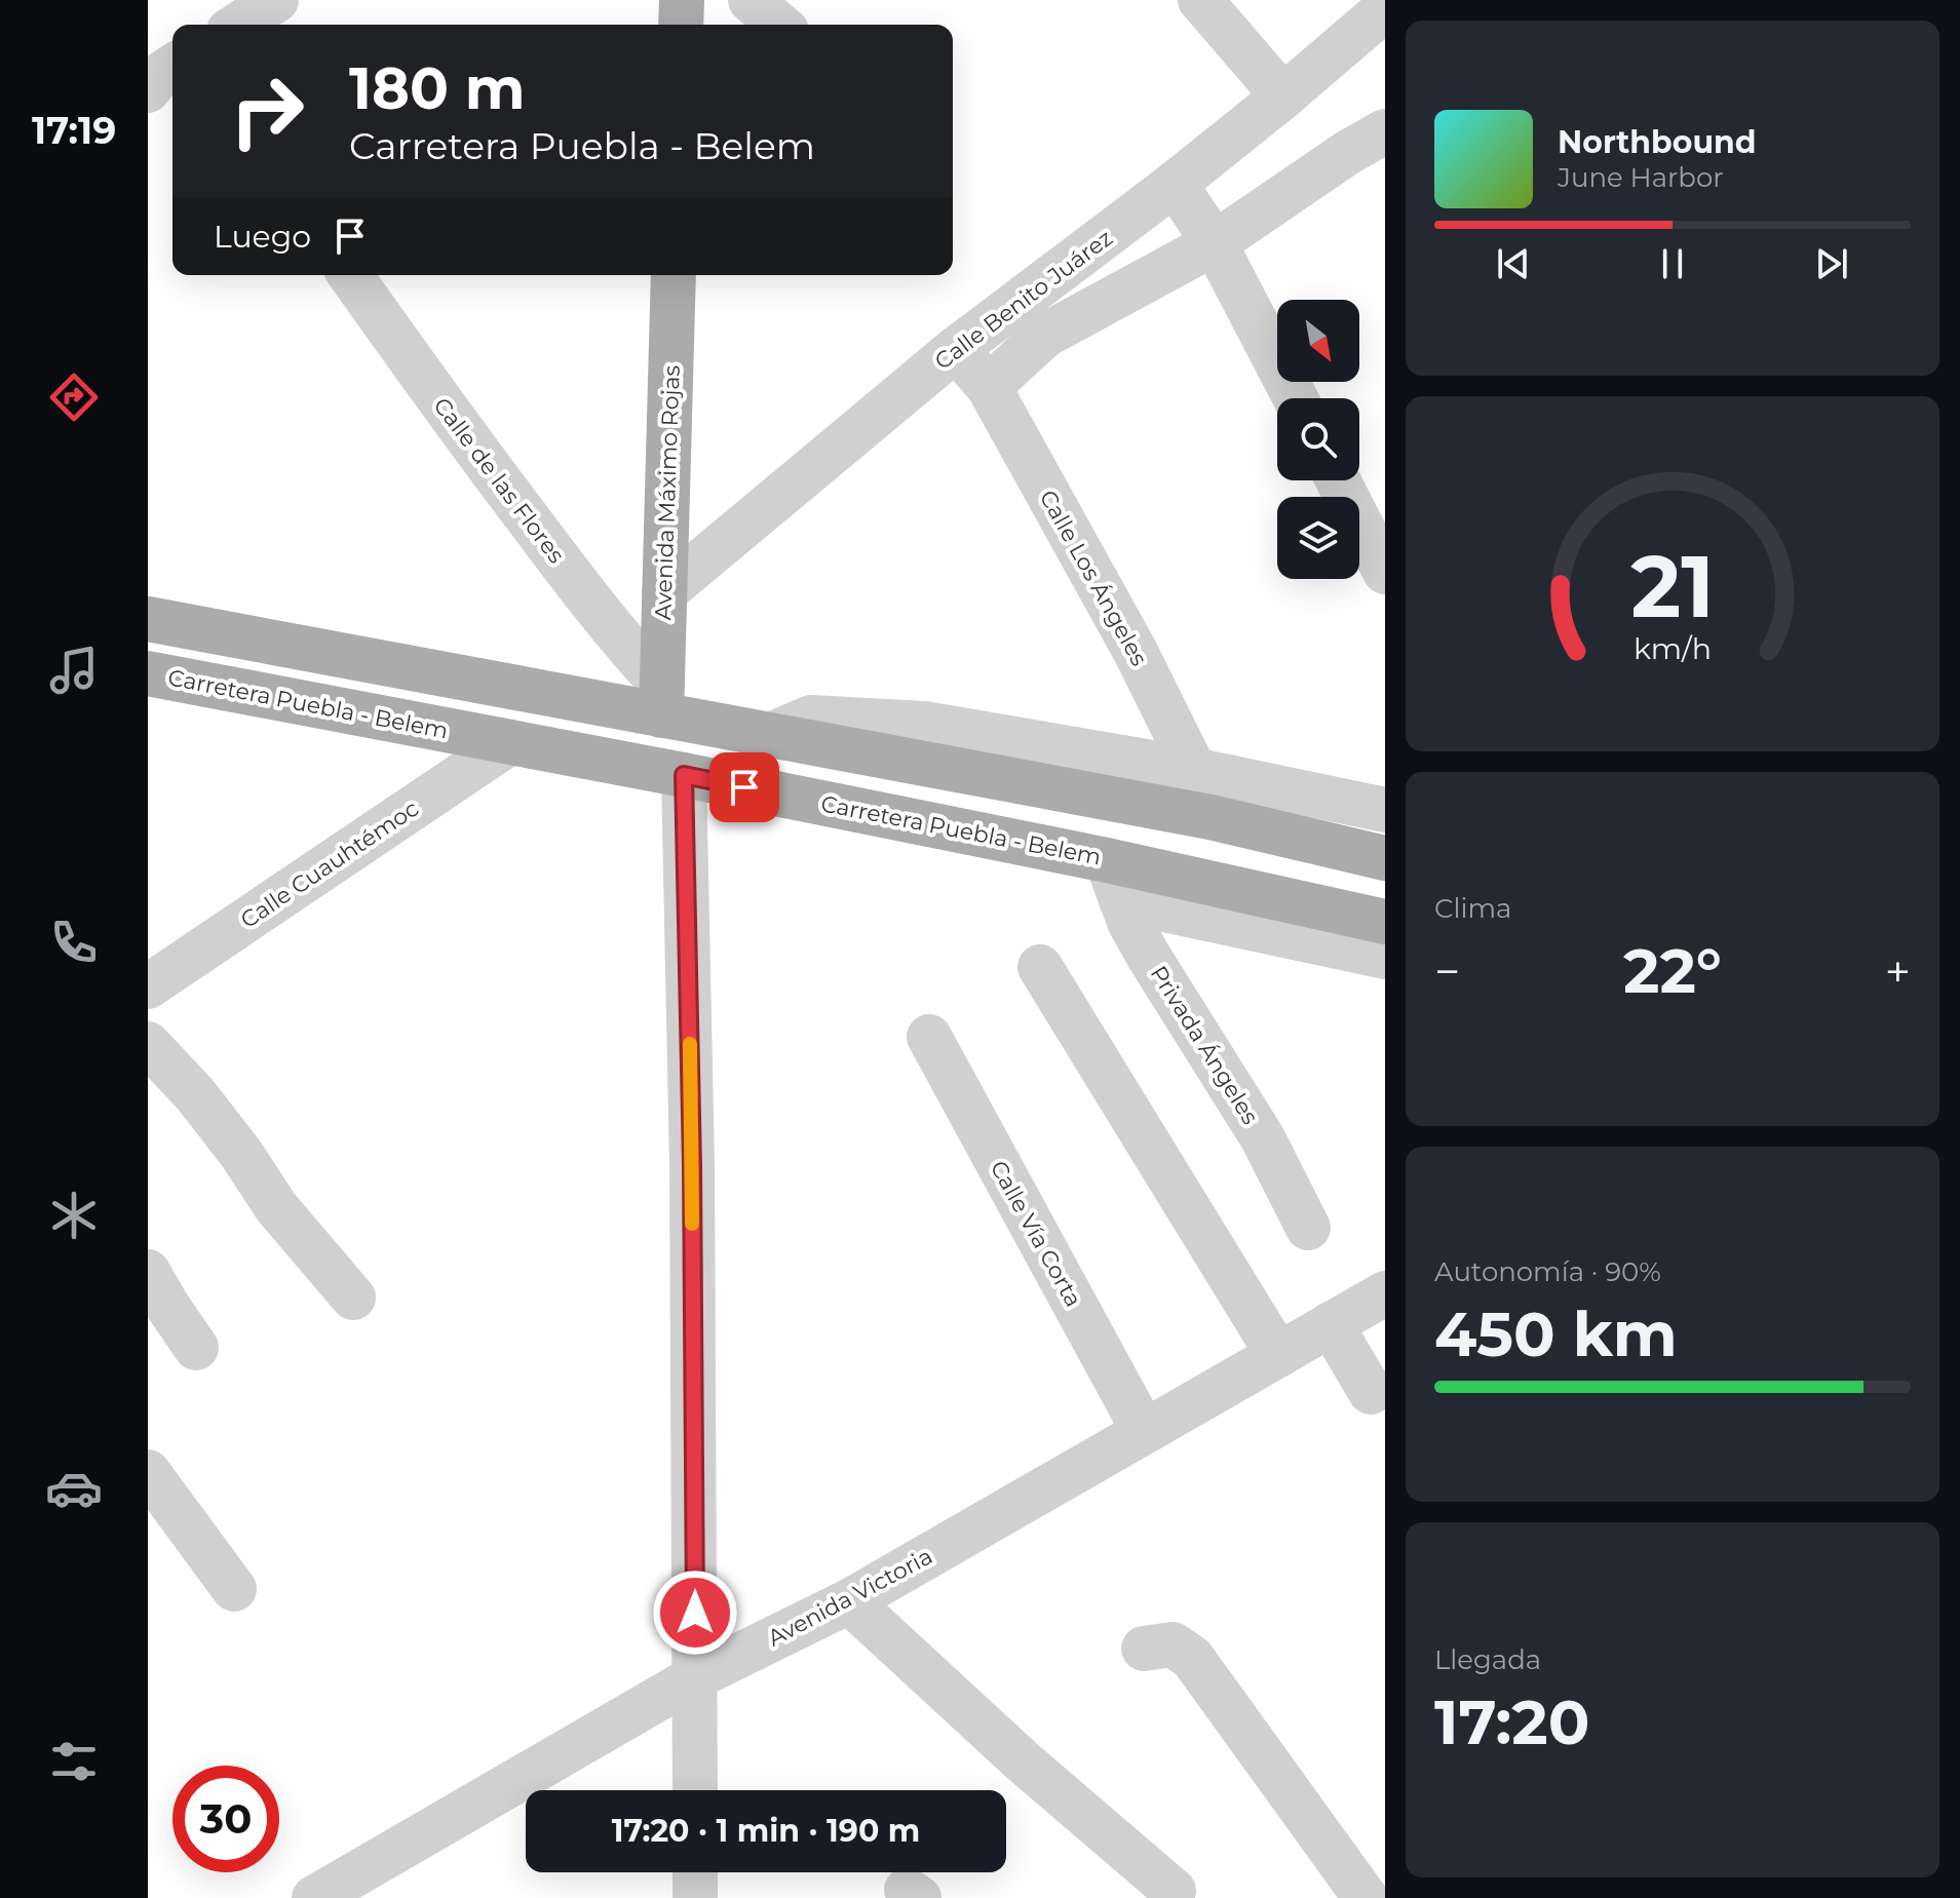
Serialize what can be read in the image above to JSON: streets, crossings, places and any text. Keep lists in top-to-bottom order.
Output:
{
  "streets": {
    "main road": ["Avenida Máximo Rojas", "Carretera Puebla - Belem"],
    "street": [
      "Calle Benito Juárez",
      "Calle de las Flores",
      "Calle Los Ángeles",
      "Calle Cuauhtémoc",
      "Privada Ángeles",
      "Calle Vía Corta",
      "Avenida Victoria"
    ]
  },
  "crossings": [
    ["Calle Benito Juárez", "Avenida Máximo Rojas"],
    ["Calle Benito Juárez", "Calle Los Ángeles"],
    ["Calle de las Flores", "Avenida Máximo Rojas"],
    ["Carretera Puebla - Belem", "Calle Cuauhtémoc"],
    ["Carretera Puebla - Belem", "Privada Ángeles"],
    ["Calle Vía Corta", "Avenida Victoria"]
  ],
  "north": "bottom right",
  "page": {
    "tabs": "17:19",
    "turn": ["180 m", "Carretera Puebla - Belem"],
    "song": ["Northbound", "June Harbor"],
    "then": "Luego",
    "tile": [
      "Clima",
      ["Autonomía · 90%", "450 km"],
      ["Llegada", "17:20"]
    ],
    "heat": ["−", "22°", "+"],
    "limit": "30",
    "trip": "17:20 · 1 min · 190 m",
    "gauge": ["21", "km/h"]
  }
}
